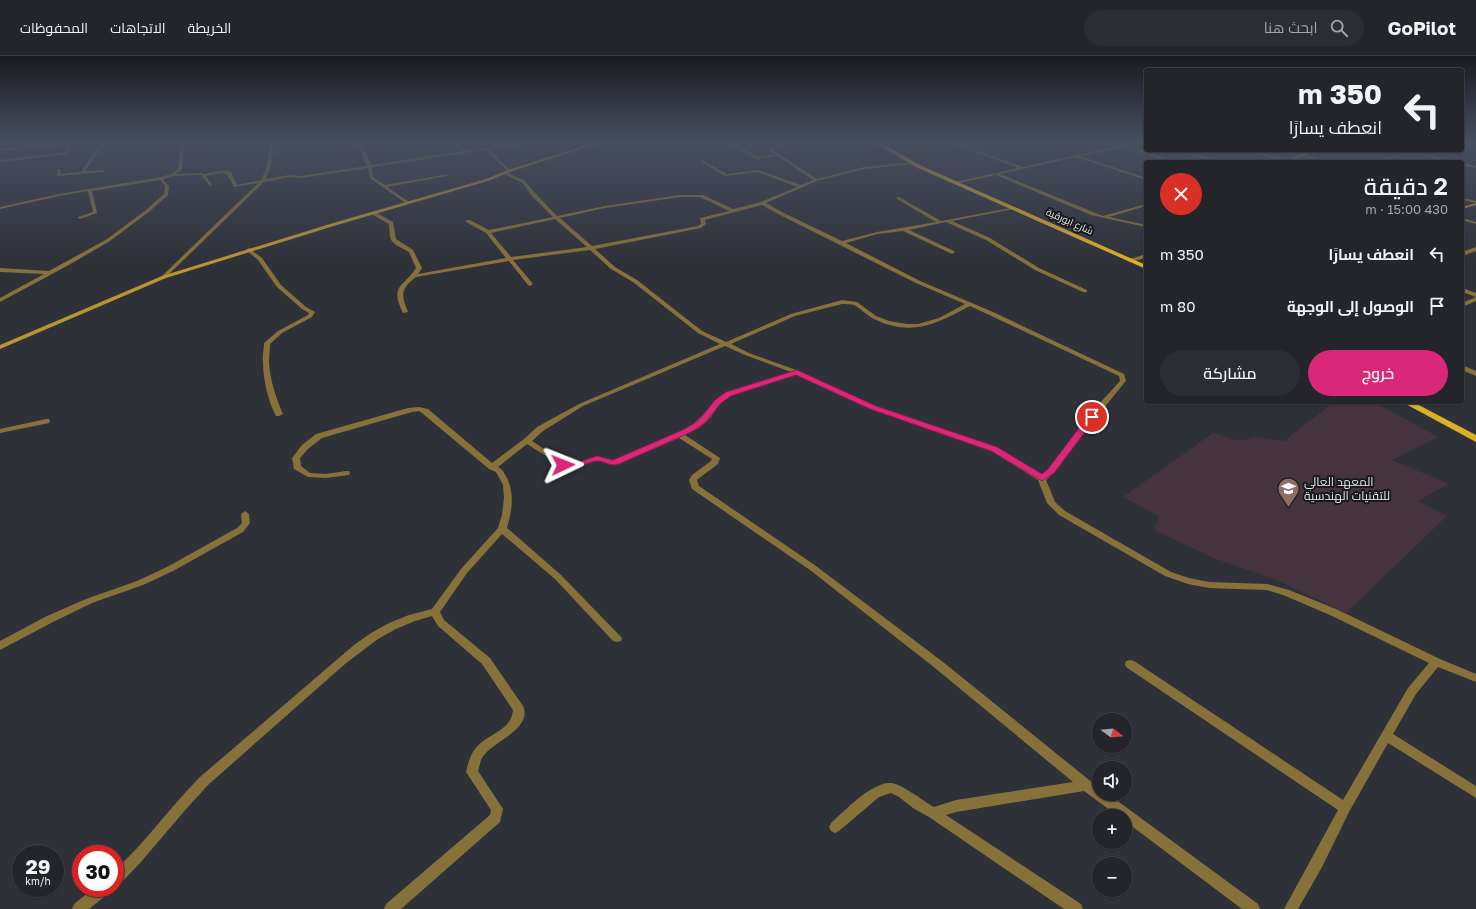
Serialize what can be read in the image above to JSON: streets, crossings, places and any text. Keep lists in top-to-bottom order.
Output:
{
  "streets": {
    "main road": ["شارع ابورقية"]
  },
  "places": {
    "school or university": ["المعهد العالي للتقنيات الهندسية"]
  },
  "north": "right",
  "page": {
    "header": "GoPilot",
    "search": "ابحث هنا",
    "nav": ["الخريطة", "الاتجاهات", "المحفوظات"],
    "turn": ["350 m", "انعطف يسارًا"],
    "heading": ["2 دقيقة", "430 m · 15:00"],
    "list": [
      {
        "name": "انعطف يسارًا",
        "value": "350 m"
      },
      {
        "name": "الوصول إلى الوجهة",
        "value": "80 m"
      }
    ],
    "buttons": ["خروج", "مشاركة"],
    "map_buttons": ["+", "−"],
    "speed": "29 km/h",
    "limit": "30"
  }
}
